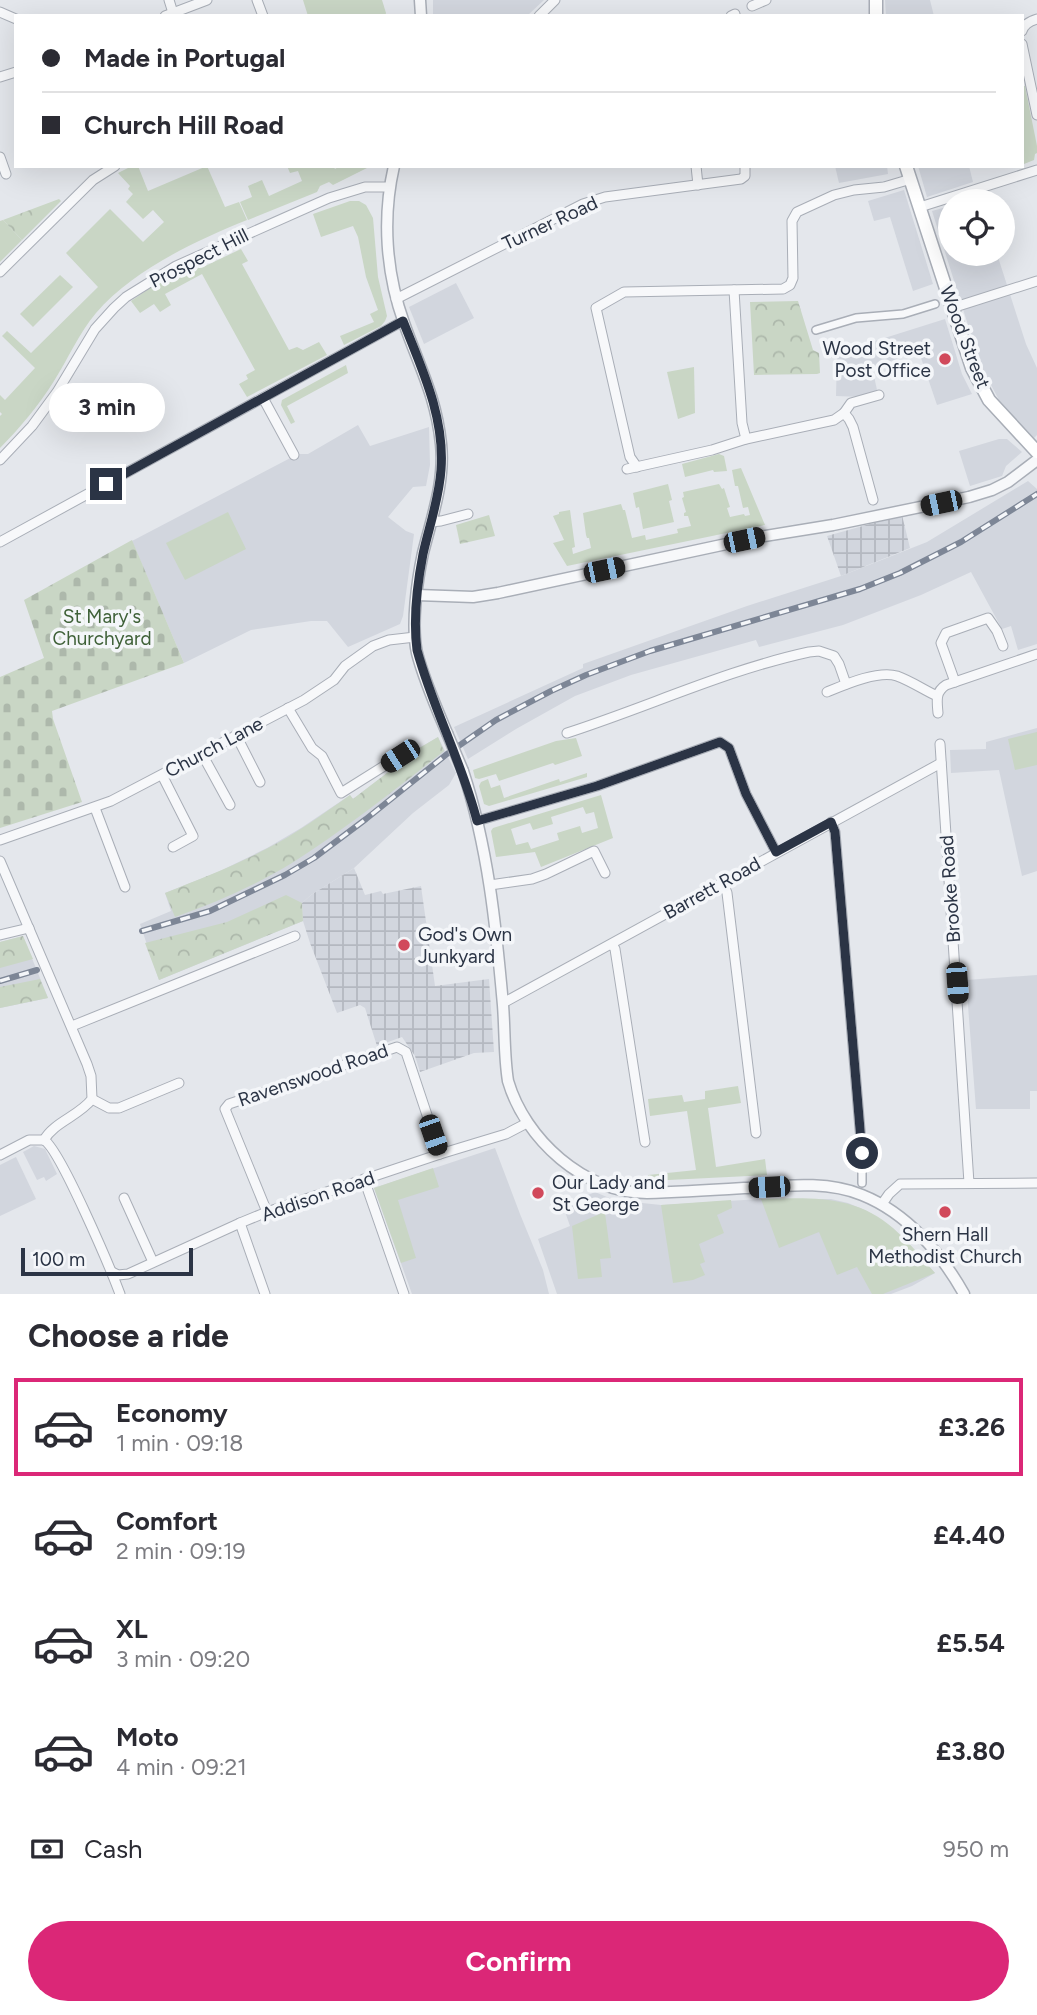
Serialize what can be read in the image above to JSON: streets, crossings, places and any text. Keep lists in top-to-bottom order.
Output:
{
  "streets": {
    "main road": ["Wood Street"],
    "street": [
      "Turner Road",
      "Prospect Hill",
      "Church Lane",
      "Barrett Road",
      "Brooke Road",
      "Ravenswood Road",
      "Addison Road"
    ]
  },
  "crossings": [
    ["Barrett Road", "Brooke Road"],
    ["Ravenswood Road", "Addison Road"]
  ],
  "parks": ["St Mary's Churchyard"],
  "places": [
    "Wood Street Post Office",
    "God's Own Junkyard",
    "Our Lady and St George",
    "Shern Hall Methodist Church"
  ],
  "scale_bar": "100 m",
  "page": {
    "banner": ["Made in Portugal", "Church Hill Road"],
    "bubble": "3 min",
    "scale": "100 m",
    "heading": "Choose a ride",
    "list": [
      {
        "name": "Economy",
        "note": "1 min · 09:18",
        "value": "£3.26"
      },
      {
        "name": "Comfort",
        "note": "2 min · 09:19",
        "value": "£4.40"
      },
      {
        "name": "XL",
        "note": "3 min · 09:20",
        "value": "£5.54"
      },
      {
        "name": "Moto",
        "note": "4 min · 09:21",
        "value": "£3.80"
      }
    ],
    "pay": ["Cash", "950 m"],
    "buttons": "Confirm"
  }
}
